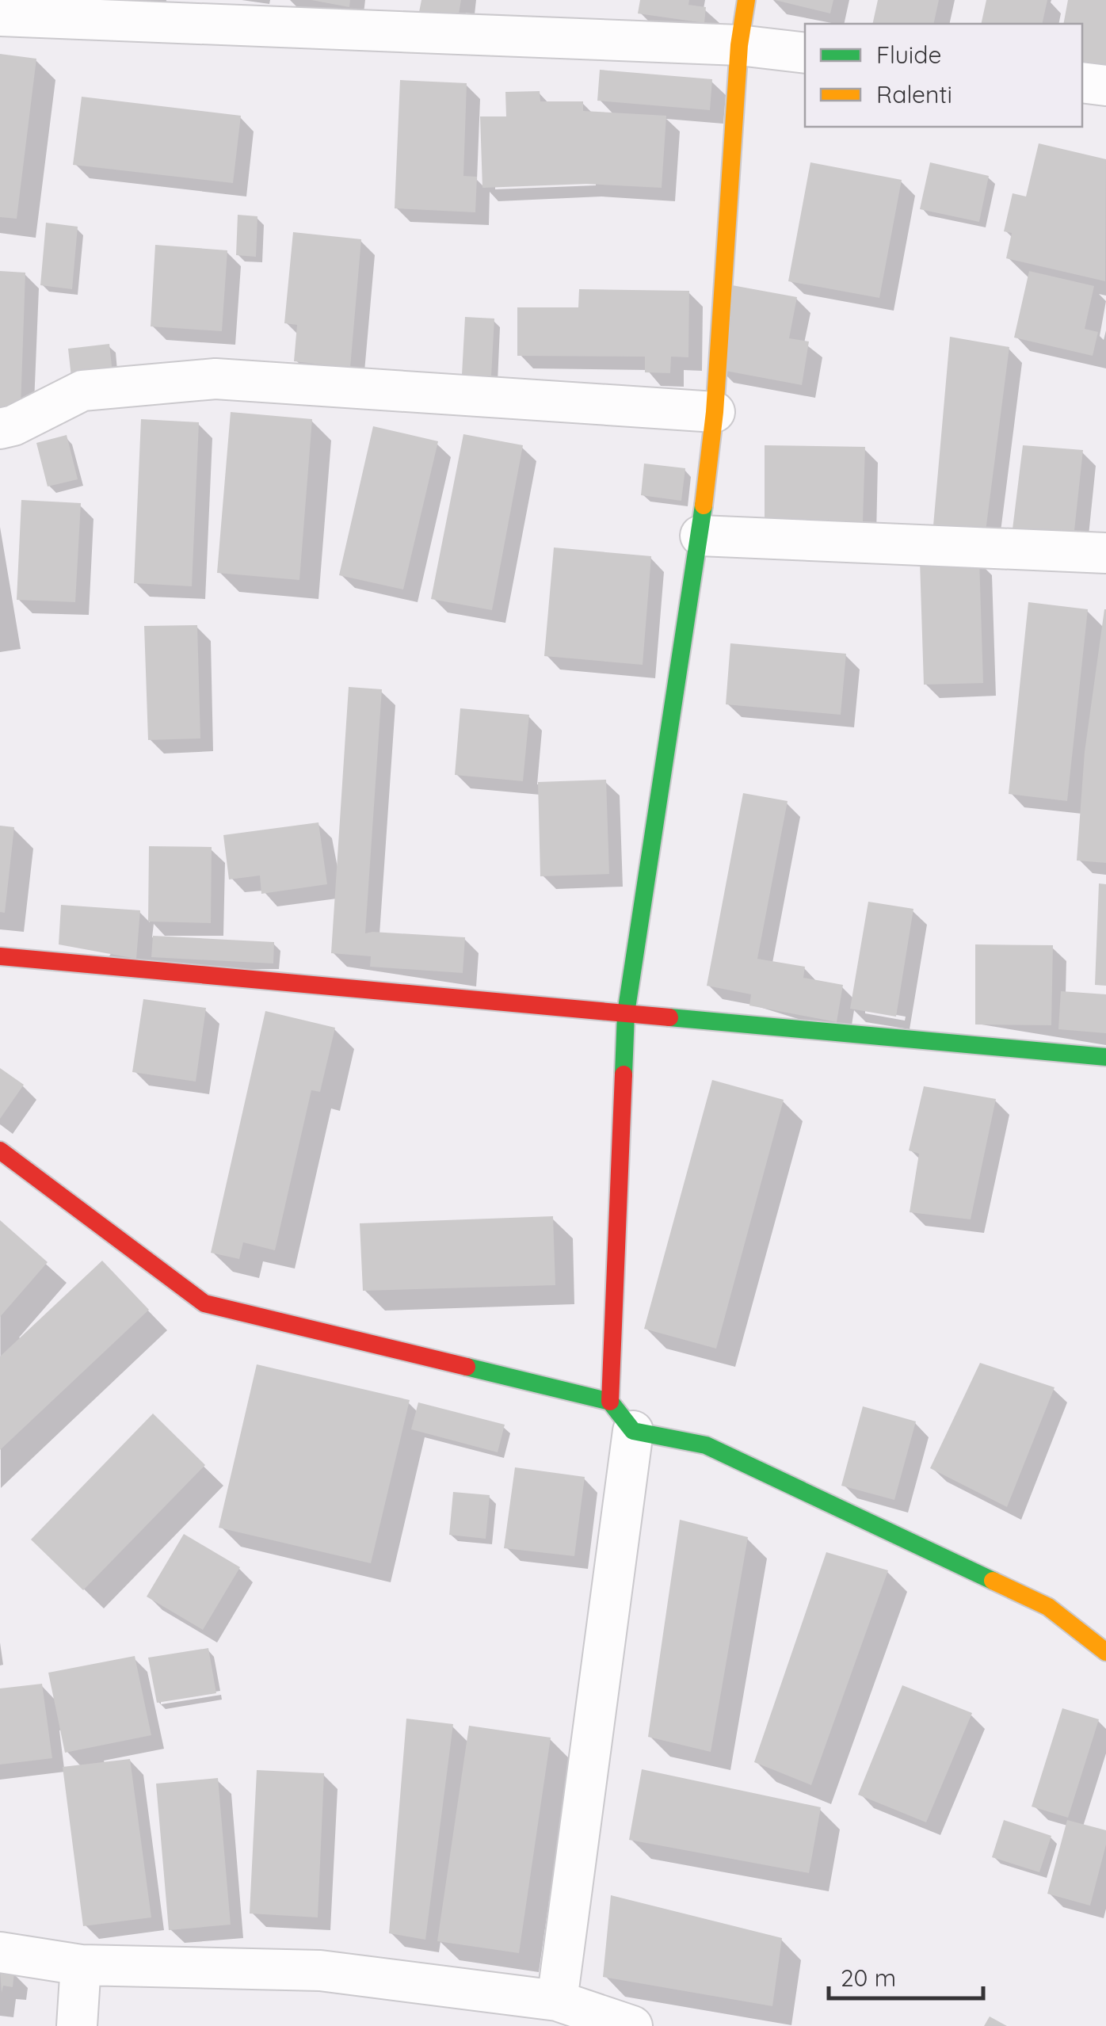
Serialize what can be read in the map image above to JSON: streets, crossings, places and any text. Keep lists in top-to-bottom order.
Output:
{
  "legend": ["Fluide", "Ralenti"],
  "scale_bar": "20 m"
}
